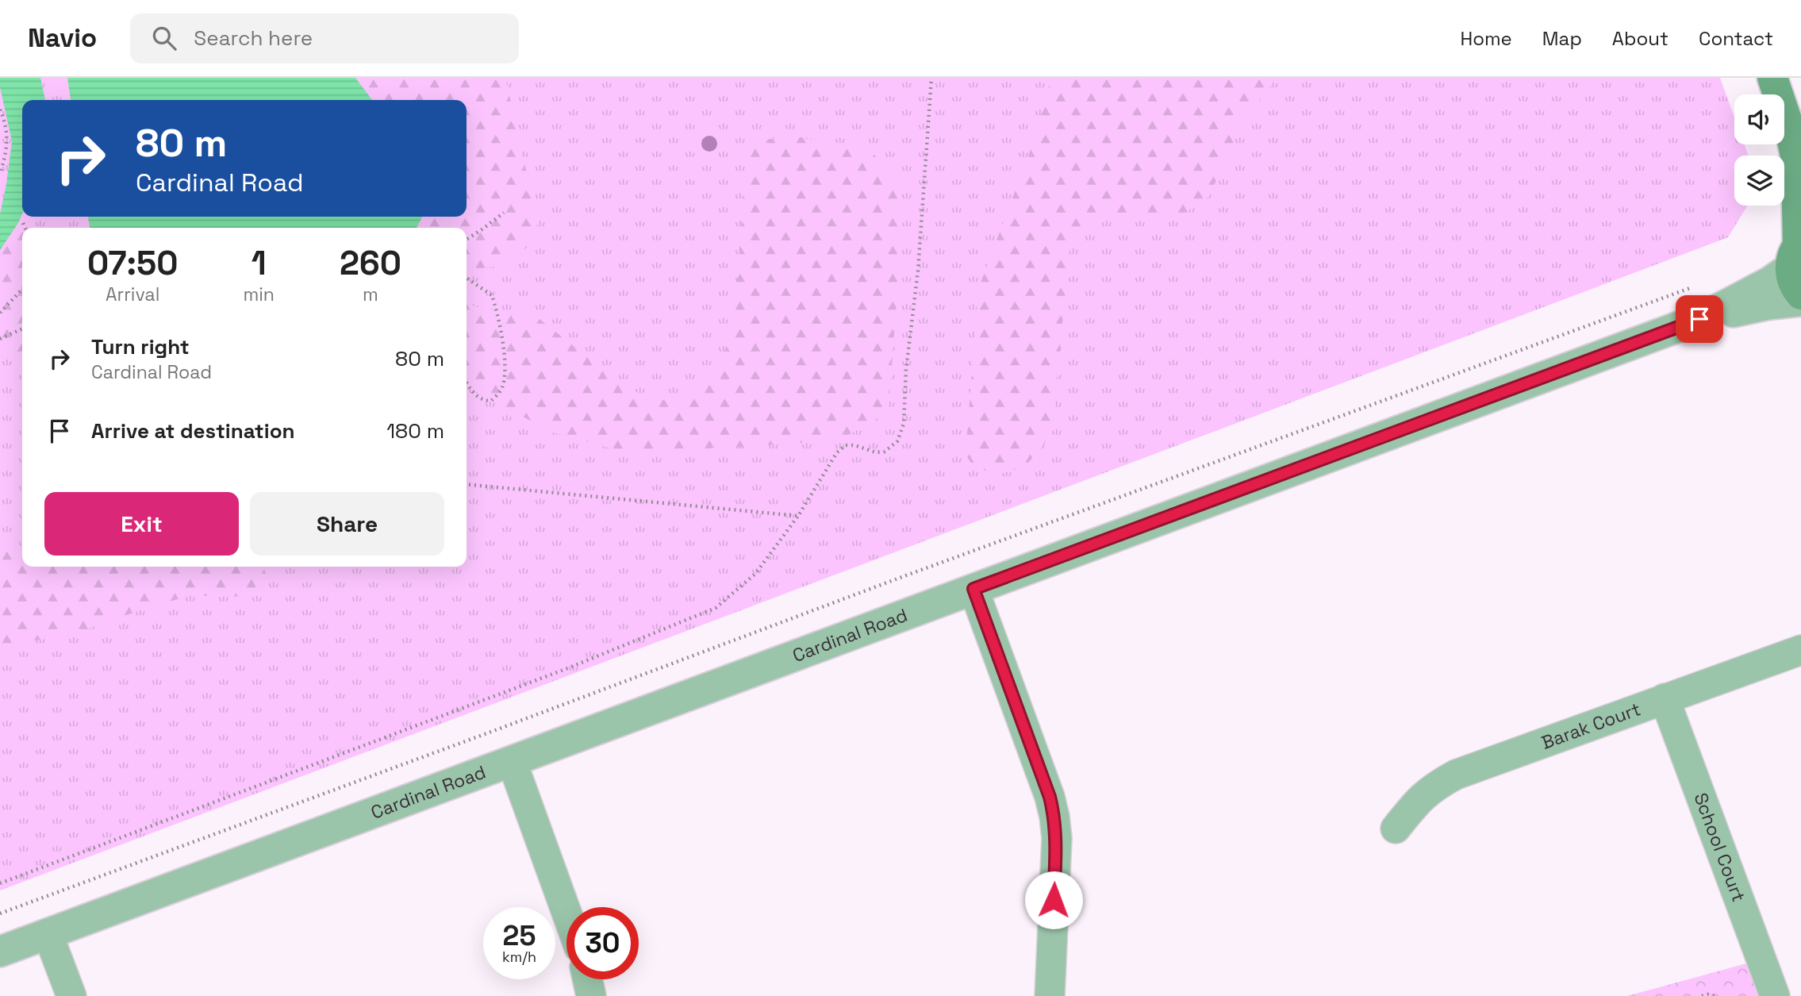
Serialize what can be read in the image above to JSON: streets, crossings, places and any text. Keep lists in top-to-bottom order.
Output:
{
  "streets": {
    "street": ["Cardinal Road", "Barak Court", "School Court"]
  },
  "crossings": [
    ["Barak Court", "School Court"]
  ],
  "page": {
    "header": "Navio",
    "search": "Search here",
    "nav": [
      "Home",
      "Map",
      "About",
      "Contact"
    ],
    "turn": ["80 m", "Cardinal Road"],
    "eta": [
      "07:50",
      "Arrival",
      "1",
      "min",
      "260",
      "m"
    ],
    "list": [
      {
        "name": "Turn right",
        "note": "Cardinal Road",
        "value": "80 m"
      },
      {
        "name": "Arrive at destination",
        "value": "180 m"
      }
    ],
    "buttons": ["Exit", "Share"],
    "speed": "25 km/h",
    "limit": "30"
  }
}
